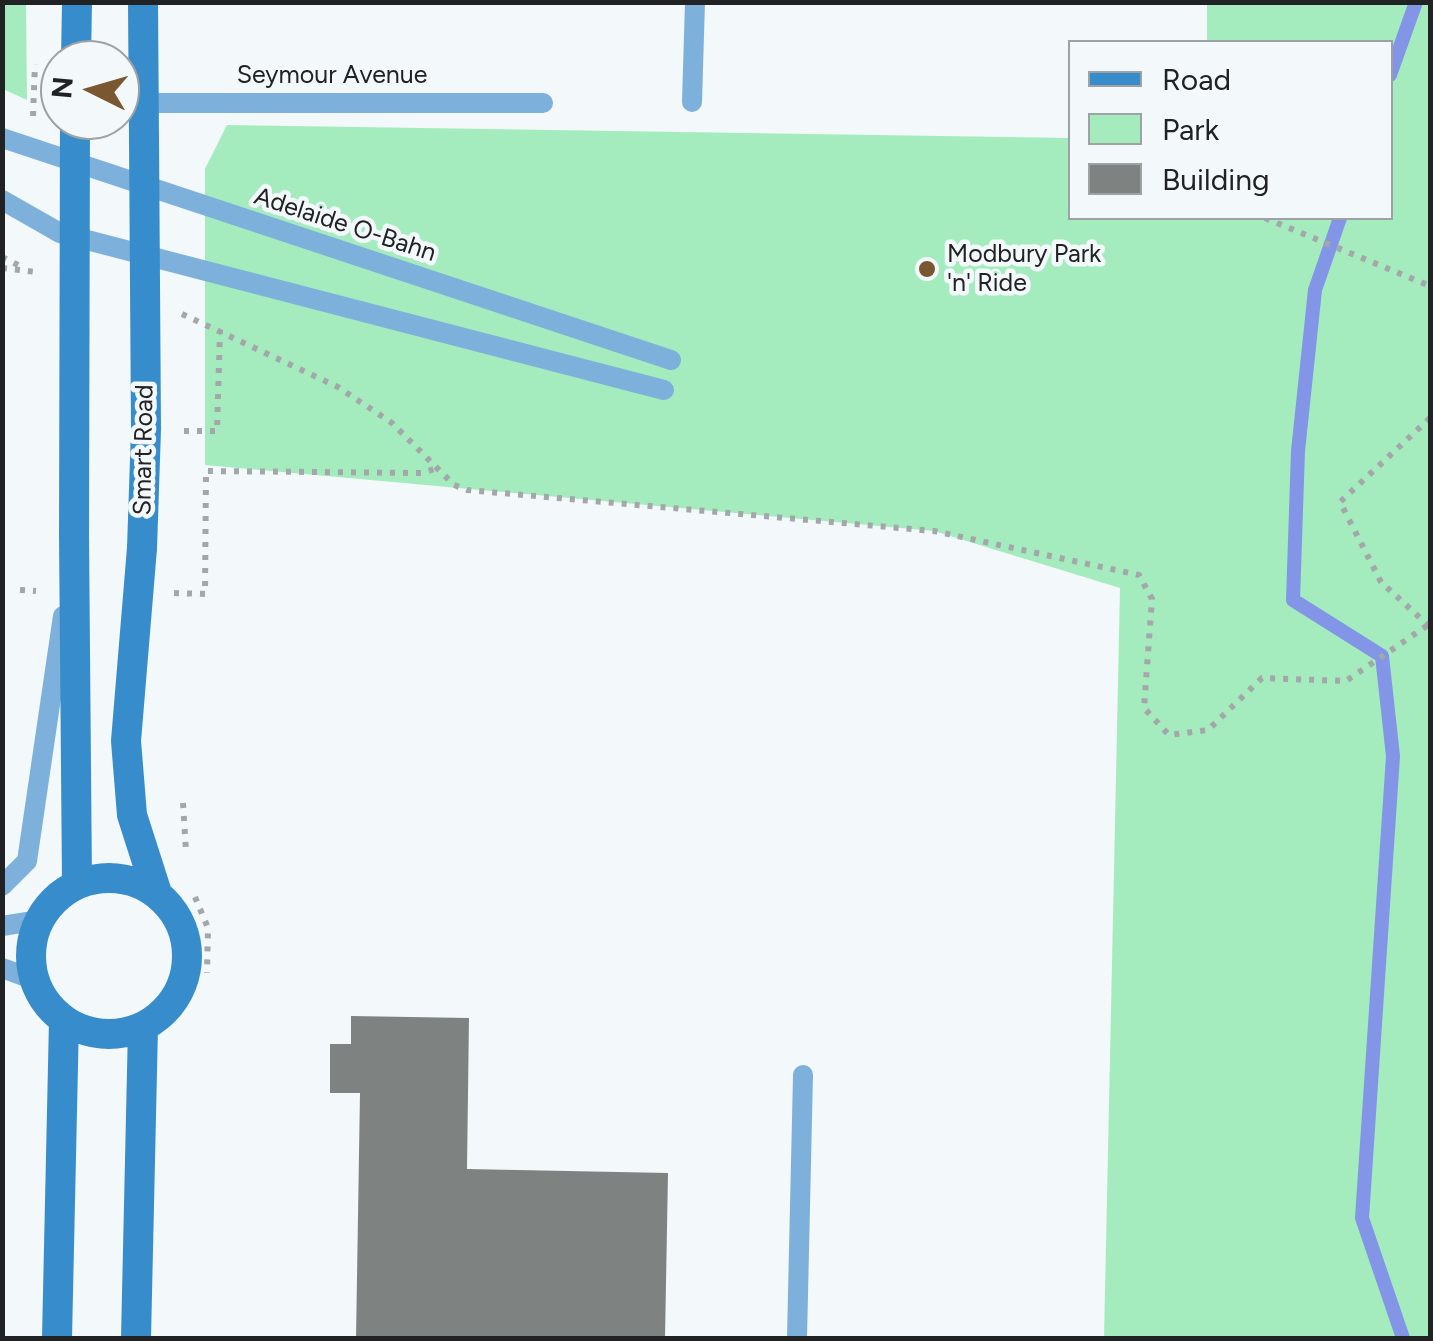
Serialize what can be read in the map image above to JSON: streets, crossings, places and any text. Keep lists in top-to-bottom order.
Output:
{
  "streets": {
    "main road": ["Smart Road"],
    "lane": ["Seymour Avenue", "Adelaide O-Bahn"]
  },
  "places": ["Modbury Park 'n' Ride"],
  "legend": ["Road", "Park", "Building"],
  "north": "left"
}
